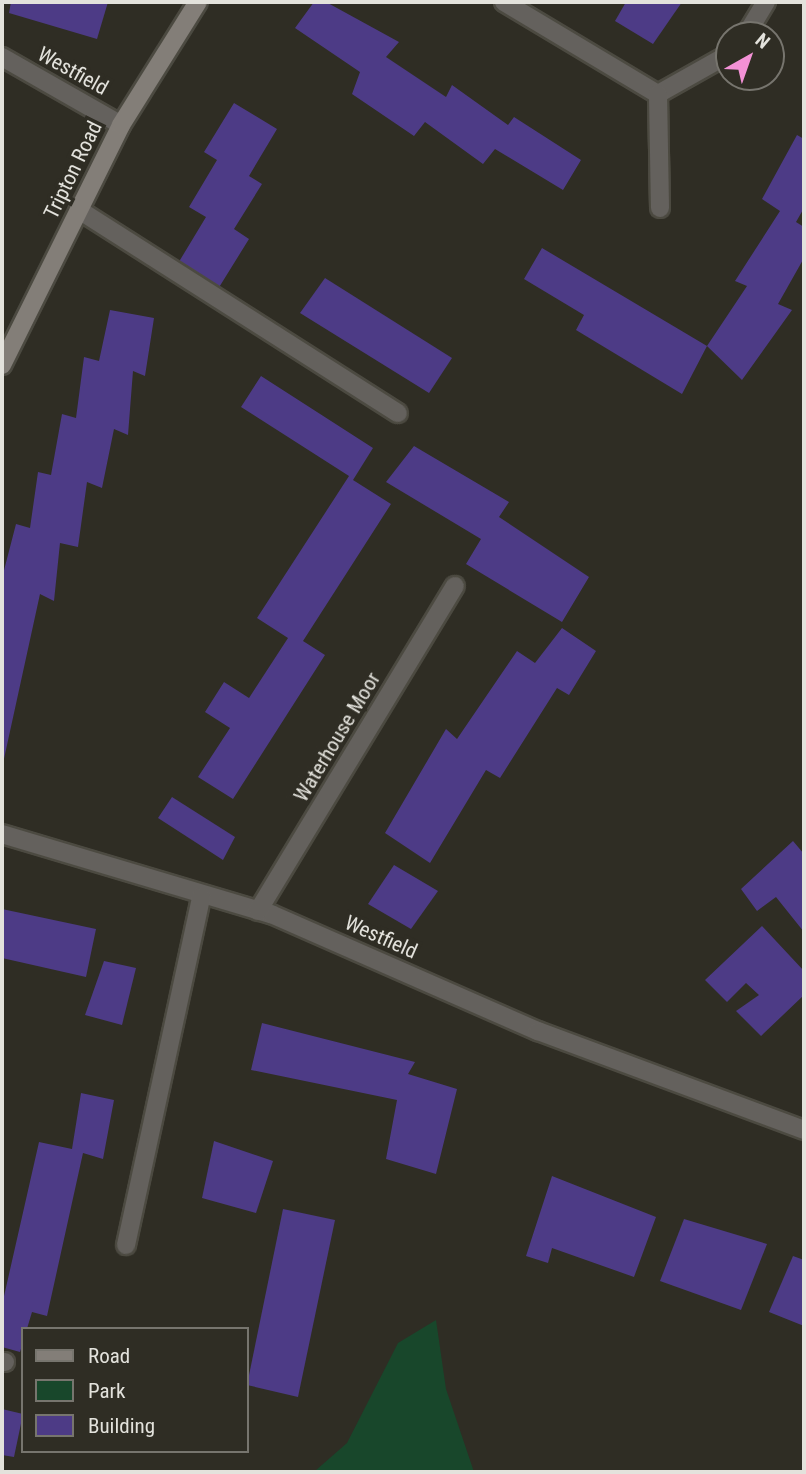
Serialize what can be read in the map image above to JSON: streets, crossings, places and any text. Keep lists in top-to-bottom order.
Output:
{
  "streets": {
    "street": ["Westfield", "Tripton Road", "Waterhouse Moor"]
  },
  "crossings": [
    ["Westfield", "Tripton Road"],
    ["Westfield", "Waterhouse Moor"]
  ],
  "legend": ["Road", "Park", "Building"],
  "north": "top right"
}
